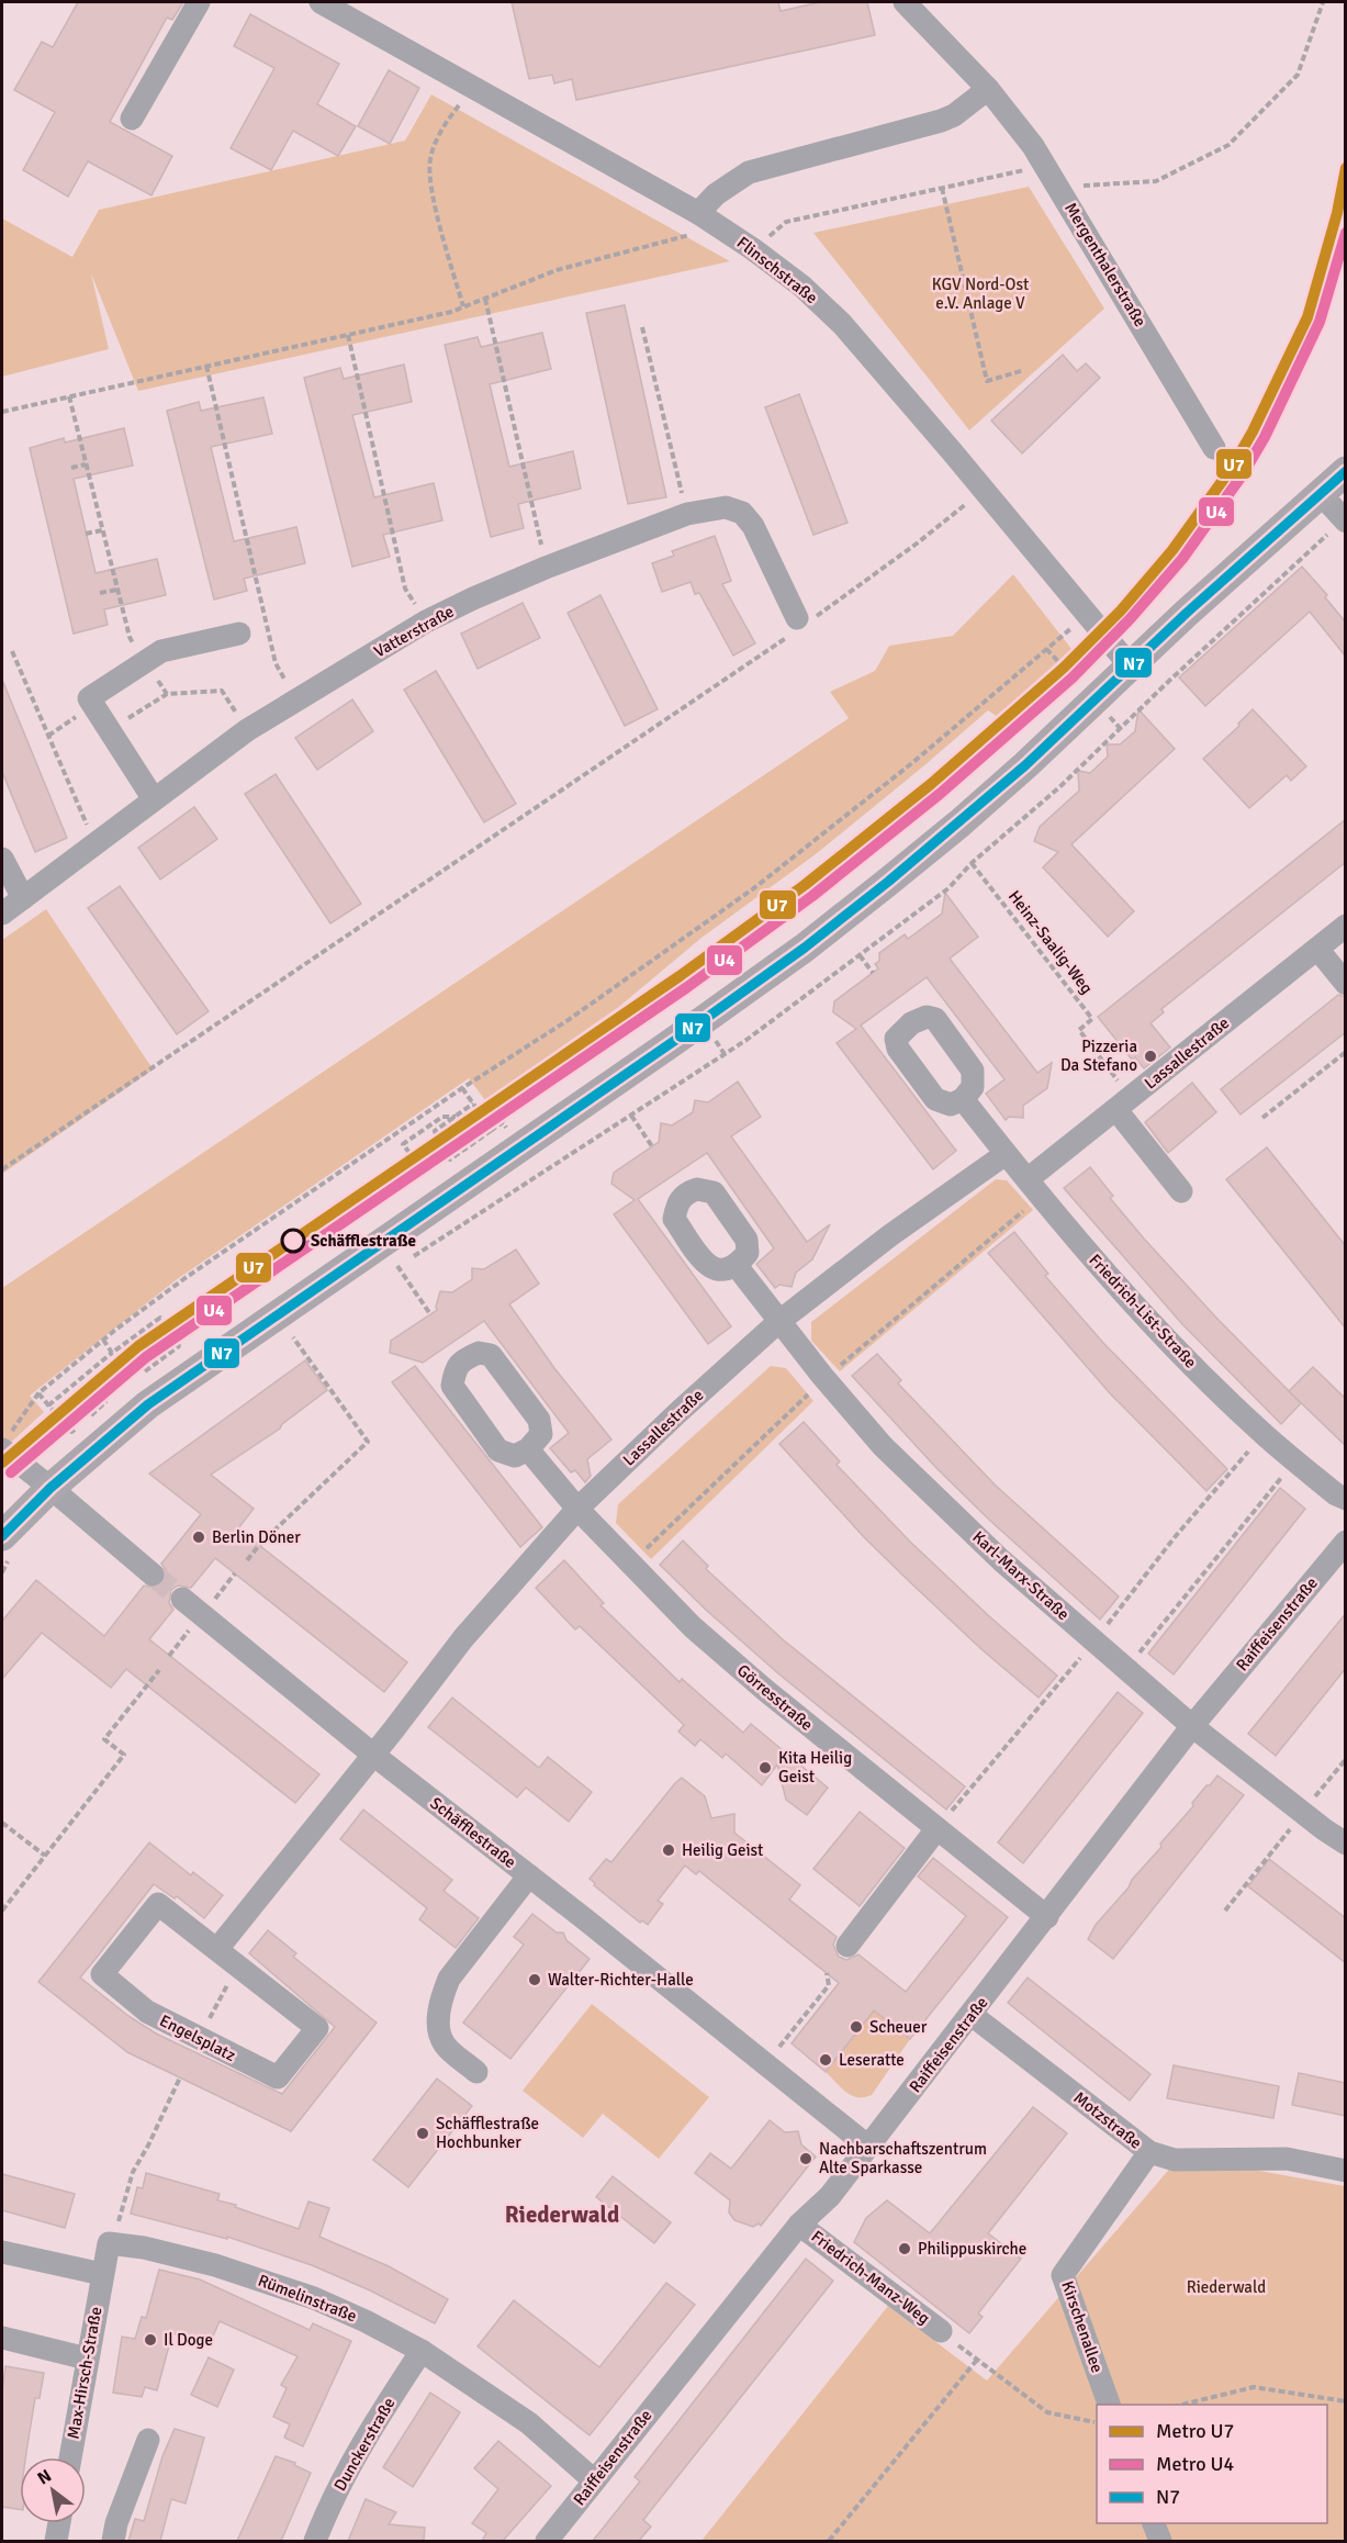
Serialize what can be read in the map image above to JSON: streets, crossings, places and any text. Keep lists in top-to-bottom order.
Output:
{
  "streets": {
    "street": [
      "Mergenthalerstraße",
      "Flinschstraße",
      "Vatterstraße",
      "Lassallestraße",
      "Friedrich-List-Straße",
      "Karl-Marx-Straße",
      "Raiffeisenstraße",
      "Görresstraße",
      "Schäfflestraße",
      "Engelsplatz",
      "Motzstraße",
      "Friedrich-Manz-Weg",
      "Rümelinstraße",
      "Kirschenallee",
      "Max-Hirsch-Straße",
      "Dunckerstraße"
    ],
    "path": ["Heinz-Saalig-Weg"]
  },
  "crossings": [
    ["Heinz-Saalig-Weg", "Lassallestraße"],
    ["Lassallestraße", "Friedrich-List-Straße"],
    ["Lassallestraße", "Karl-Marx-Straße"],
    ["Lassallestraße", "Görresstraße"],
    ["Lassallestraße", "Schäfflestraße"],
    ["Karl-Marx-Straße", "Raiffeisenstraße"],
    ["Raiffeisenstraße", "Görresstraße"],
    ["Raiffeisenstraße", "Schäfflestraße"],
    ["Raiffeisenstraße", "Motzstraße"],
    ["Raiffeisenstraße", "Friedrich-Manz-Weg"],
    ["Raiffeisenstraße", "Rümelinstraße"],
    ["Motzstraße", "Kirschenallee"],
    ["Rümelinstraße", "Dunckerstraße"]
  ],
  "districts": ["Riederwald"],
  "parks": ["KGV Nord-Ost e.V. Anlage V", "Riederwald"],
  "places": [
    "Pizzeria Da Stefano",
    "Schäfflestraße",
    "Berlin Döner",
    "Kita Heilig Geist",
    "Heilig Geist",
    "Walter-Richter-Halle",
    "Scheuer",
    "Leseratte",
    "Schäfflestraße Hochbunker",
    "Nachbarschaftszentrum Alte Sparkasse",
    "Philippuskirche",
    "Il Doge"
  ],
  "lines": ["metro line U7", "metro line U4", "transit line N7"],
  "legend": ["Metro U7", "Metro U4", "N7"],
  "north": "top left"
}
